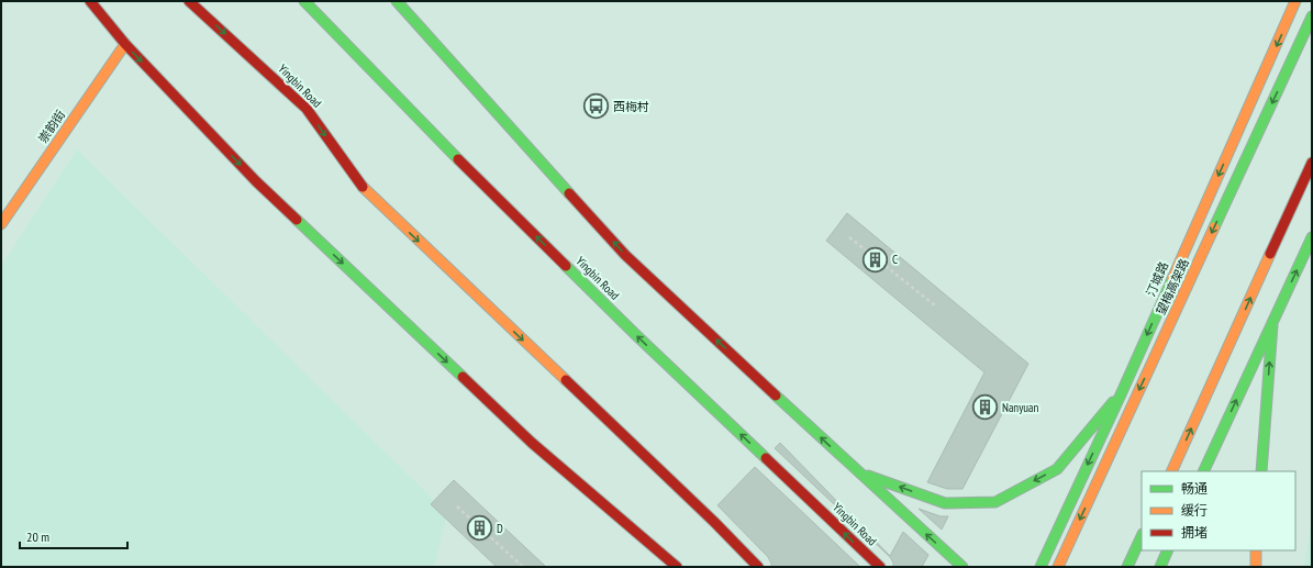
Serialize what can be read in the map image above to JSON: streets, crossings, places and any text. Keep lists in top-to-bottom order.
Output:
{
  "streets": {
    "main road": [
      "Yingbin Road",
      "崇韵街",
      "汀城路",
      "望梅高架路"
    ]
  },
  "places": {
    "bus stop": ["西梅村"],
    "building": ["C", "Nanyuan", "D"]
  },
  "legend": ["畅通", "缓行", "拥堵"],
  "scale_bar": "20 m"
}
